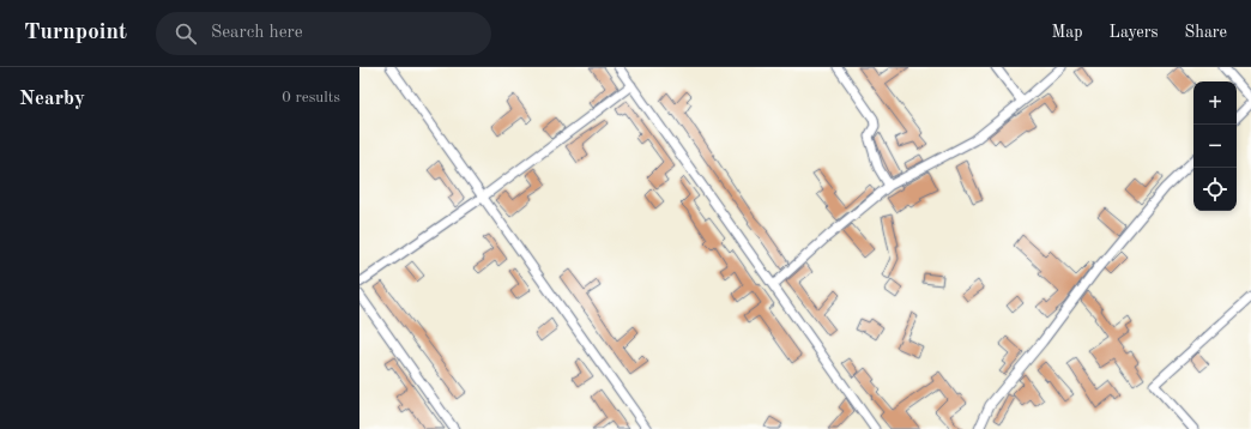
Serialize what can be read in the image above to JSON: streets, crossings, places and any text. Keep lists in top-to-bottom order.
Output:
{
  "page": {
    "header": "Turnpoint",
    "search": "Search here",
    "nav": ["Map", "Layers", "Share"],
    "heading": ["Nearby", "0 results"],
    "map_buttons": ["+", "−"]
  }
}
